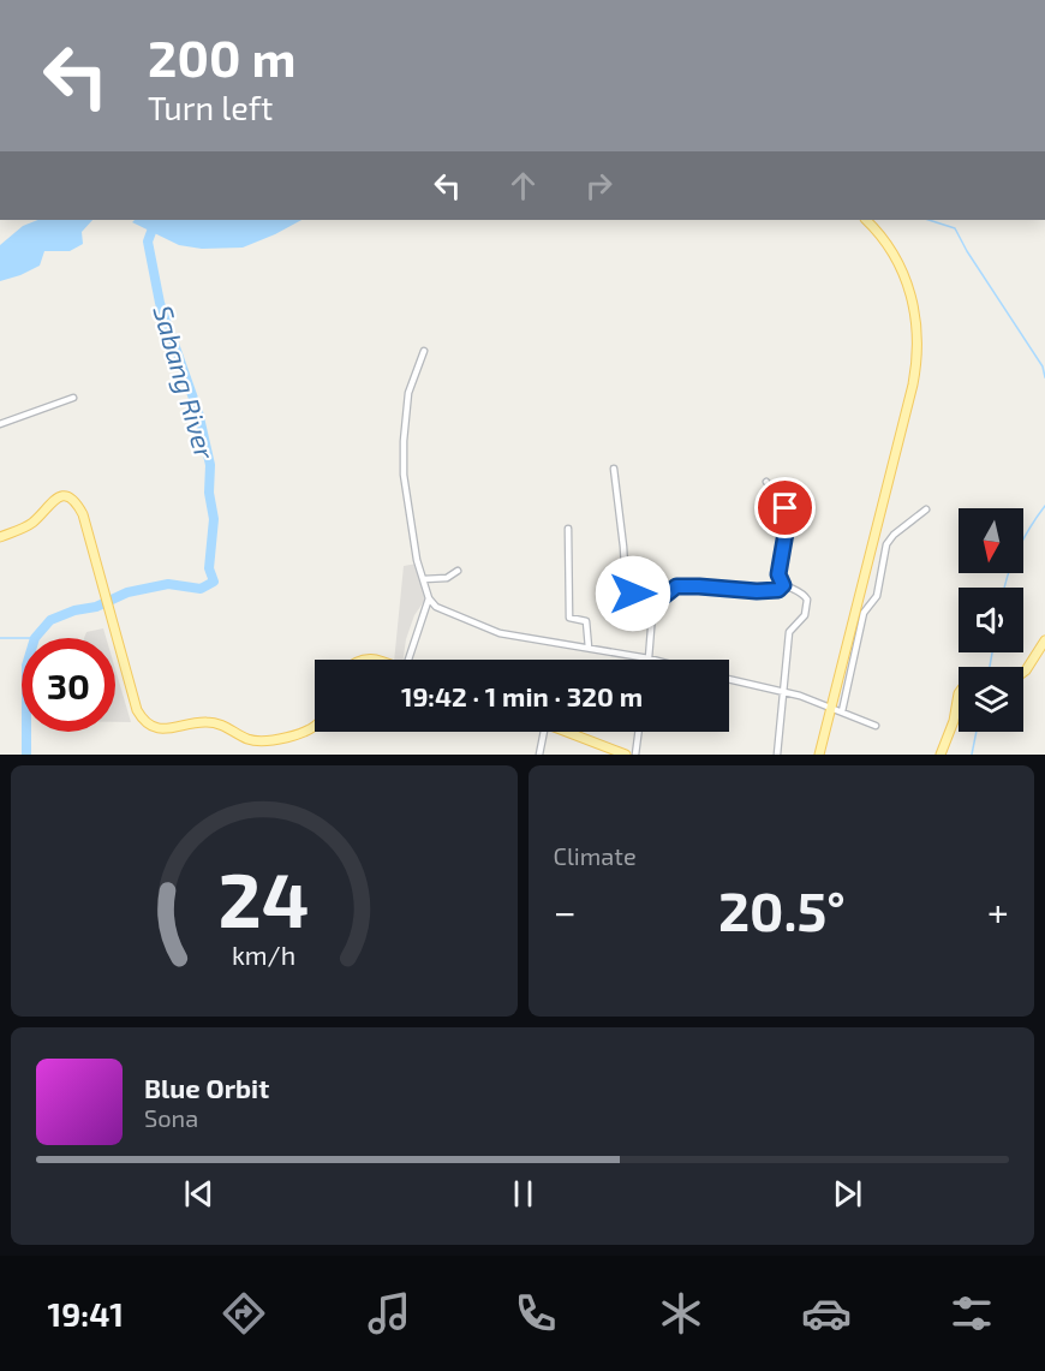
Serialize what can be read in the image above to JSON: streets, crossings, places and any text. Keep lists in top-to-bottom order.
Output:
{
  "water": ["Sabang River"],
  "north": "bottom",
  "page": {
    "turn": ["200 m", "Turn left"],
    "limit": "30",
    "trip": "19:42 · 1 min · 320 m",
    "tile": "Climate",
    "heat": ["−", "20.5°", "+"],
    "song": ["Blue Orbit", "Sona"],
    "tabs": "19:41",
    "gauge": ["24", "km/h"]
  }
}
